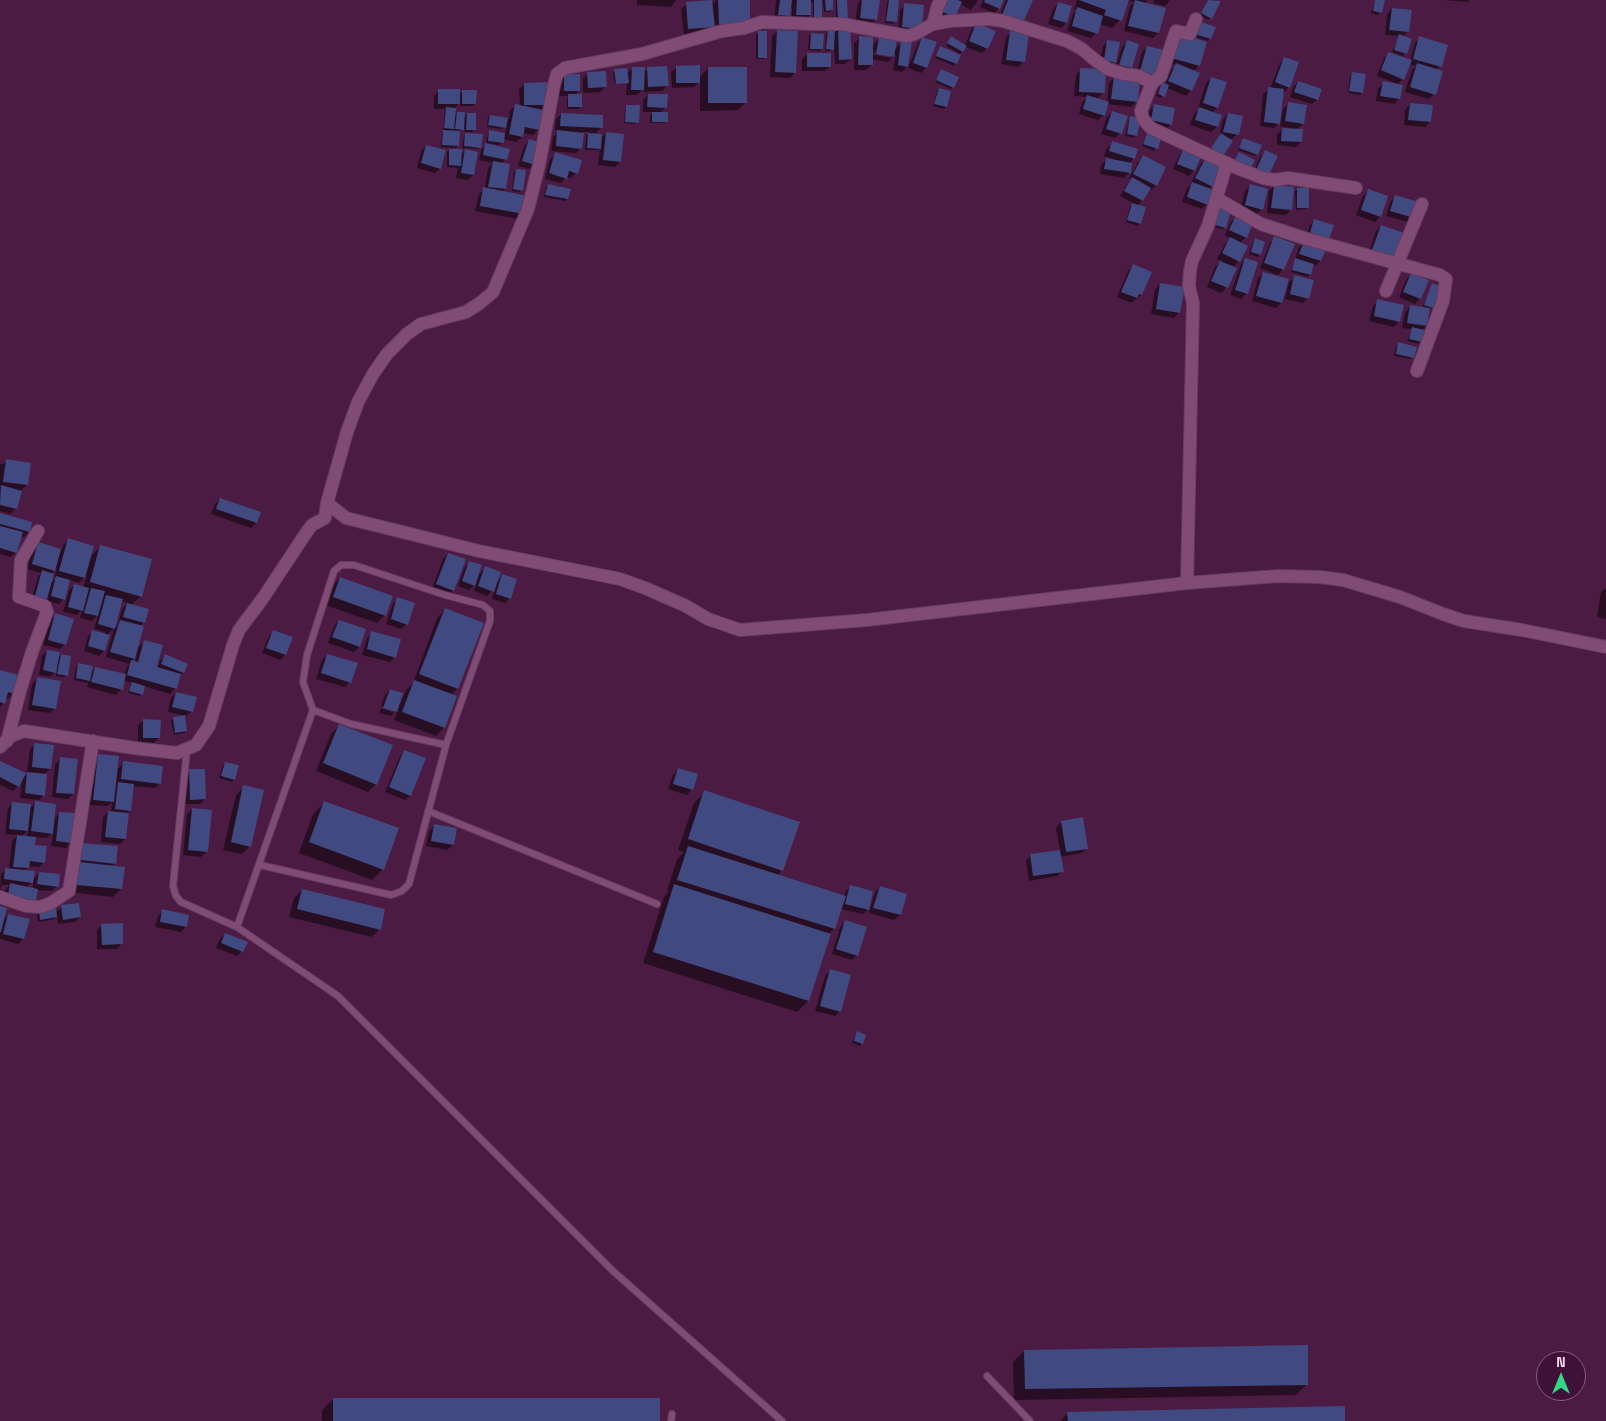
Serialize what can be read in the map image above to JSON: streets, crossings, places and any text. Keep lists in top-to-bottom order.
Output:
{
  "north": "top"
}
